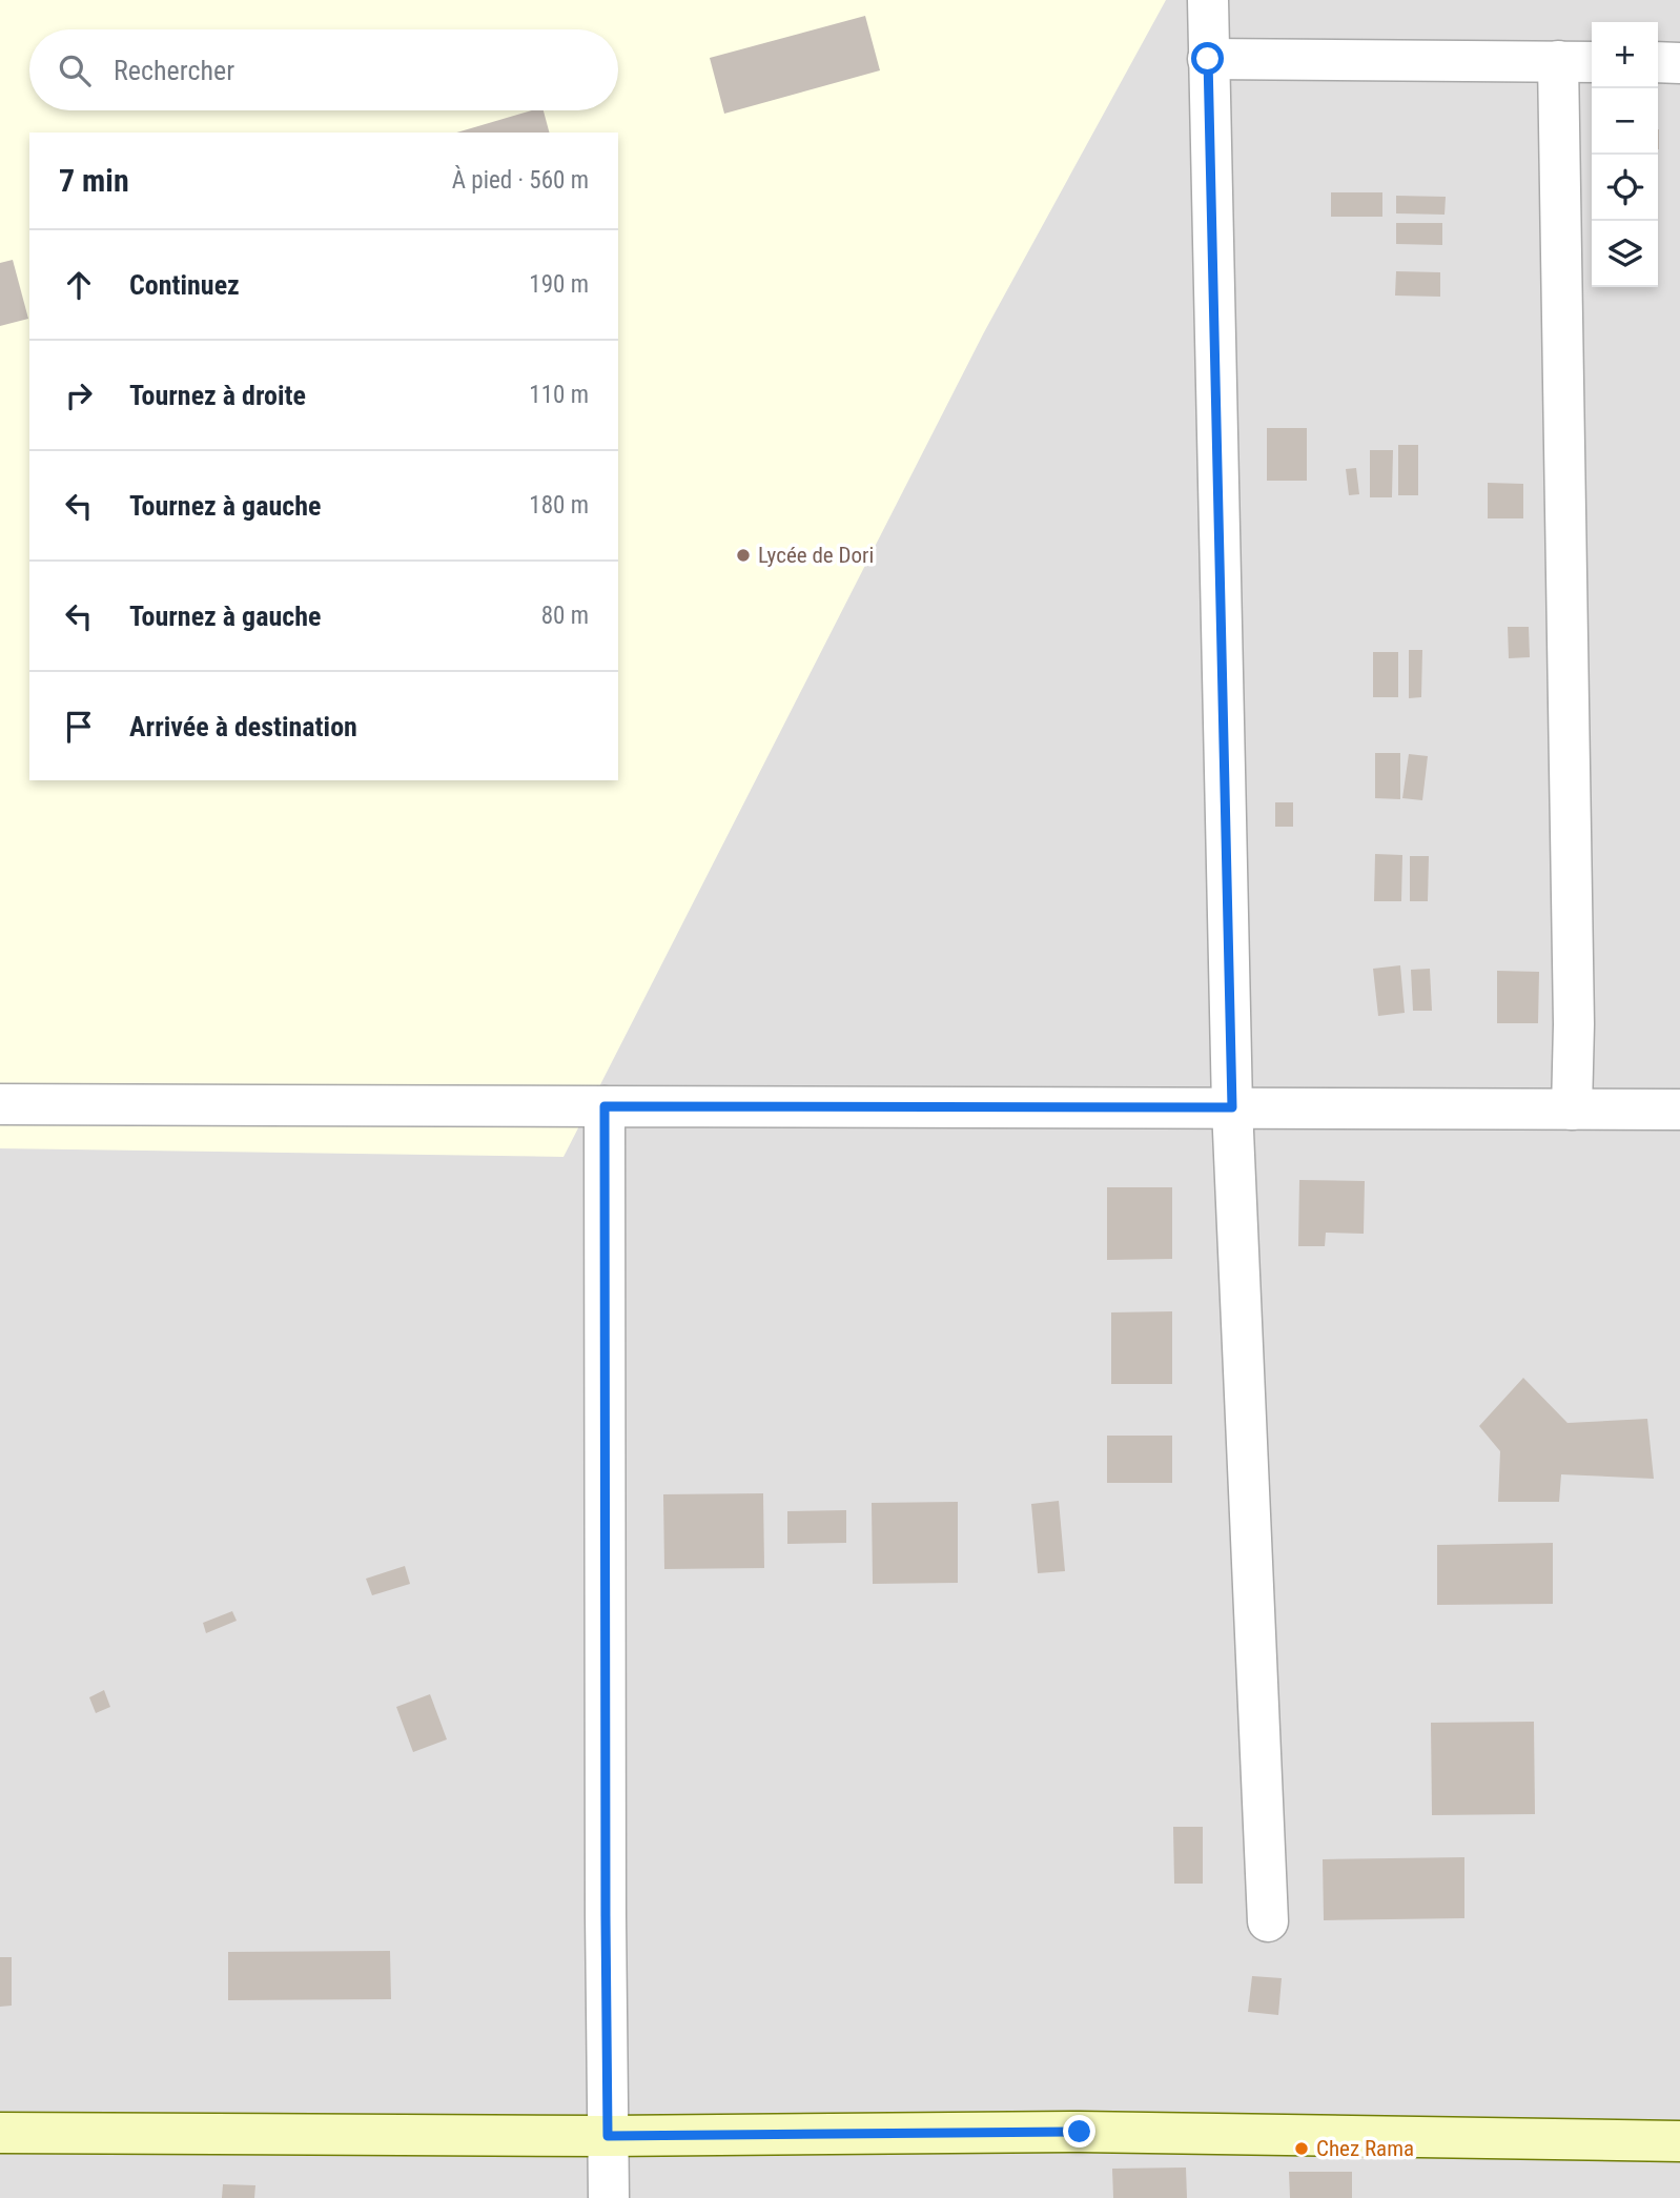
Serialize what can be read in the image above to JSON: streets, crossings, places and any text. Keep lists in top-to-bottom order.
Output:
{
  "places": ["Lycée de Dori", "Chez Rama"],
  "page": {
    "map_buttons": ["+", "−"],
    "search": "Rechercher",
    "heading": ["7 min", "À pied · 560 m"],
    "list": [
      ["Continuez", "190 m"],
      ["Tournez à droite", "110 m"],
      ["Tournez à gauche", "180 m"],
      ["Tournez à gauche", "80 m"],
      "Arrivée à destination"
    ]
  }
}
